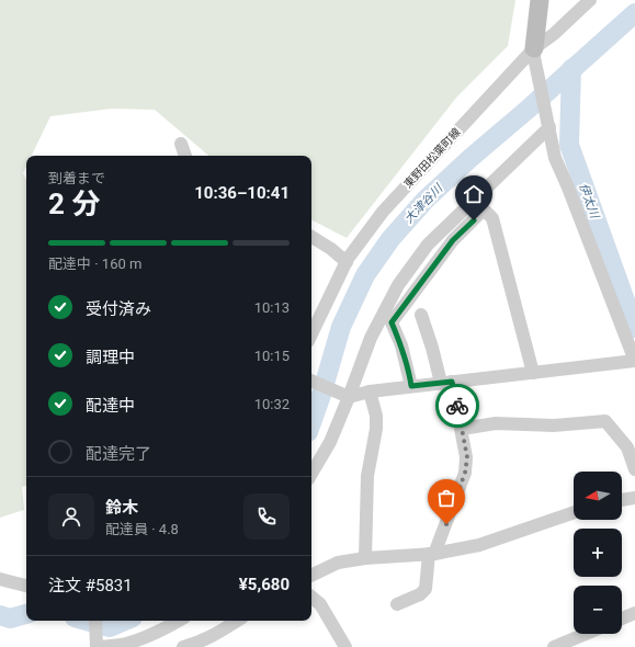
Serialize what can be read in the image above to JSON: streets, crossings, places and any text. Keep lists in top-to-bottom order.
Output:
{
  "streets": {
    "street": ["東野田松葉町線"]
  },
  "water": ["伊太川", "大津谷川"],
  "north": "left",
  "page": {
    "heading": ["2 分", "到着まで", "10:36–10:41"],
    "panel": [
      "鈴木",
      "配達員 · 4.8",
      "注文 #5831",
      "¥5,680"
    ],
    "bar": "配達中 · 160 m",
    "list": [
      ["受付済み", "10:13"],
      ["調理中", "10:15"],
      ["配達中", "10:32"],
      "配達完了"
    ],
    "map_buttons": ["+", "−"]
  }
}
